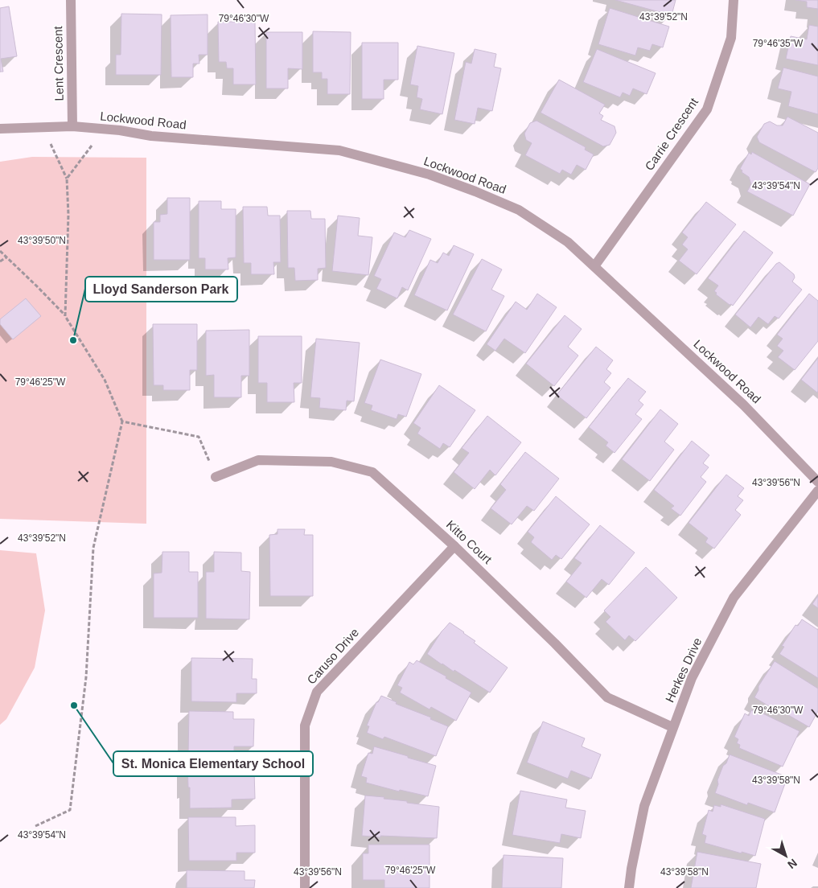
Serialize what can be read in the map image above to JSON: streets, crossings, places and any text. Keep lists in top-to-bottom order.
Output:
{
  "streets": {
    "street": [
      "Lent Crescent",
      "Lockwood Road",
      "Carrie Crescent",
      "Kitto Court",
      "Caruso Drive",
      "Herkes Drive"
    ]
  },
  "crossings": [
    ["Lent Crescent", "Lockwood Road"],
    ["Lockwood Road", "Carrie Crescent"],
    ["Kitto Court", "Caruso Drive"],
    ["Kitto Court", "Herkes Drive"]
  ],
  "places": ["Lloyd Sanderson Park", "St. Monica Elementary School"],
  "north": "bottom right",
  "coordinates": [
    "43°39'52\"N",
    "79°46'30\"W",
    "79°46'35\"W",
    "43°39'54\"N",
    "43°39'50\"N",
    "79°46'25\"W",
    "43°39'56\"N",
    "43°39'58\"N"
  ]
}
